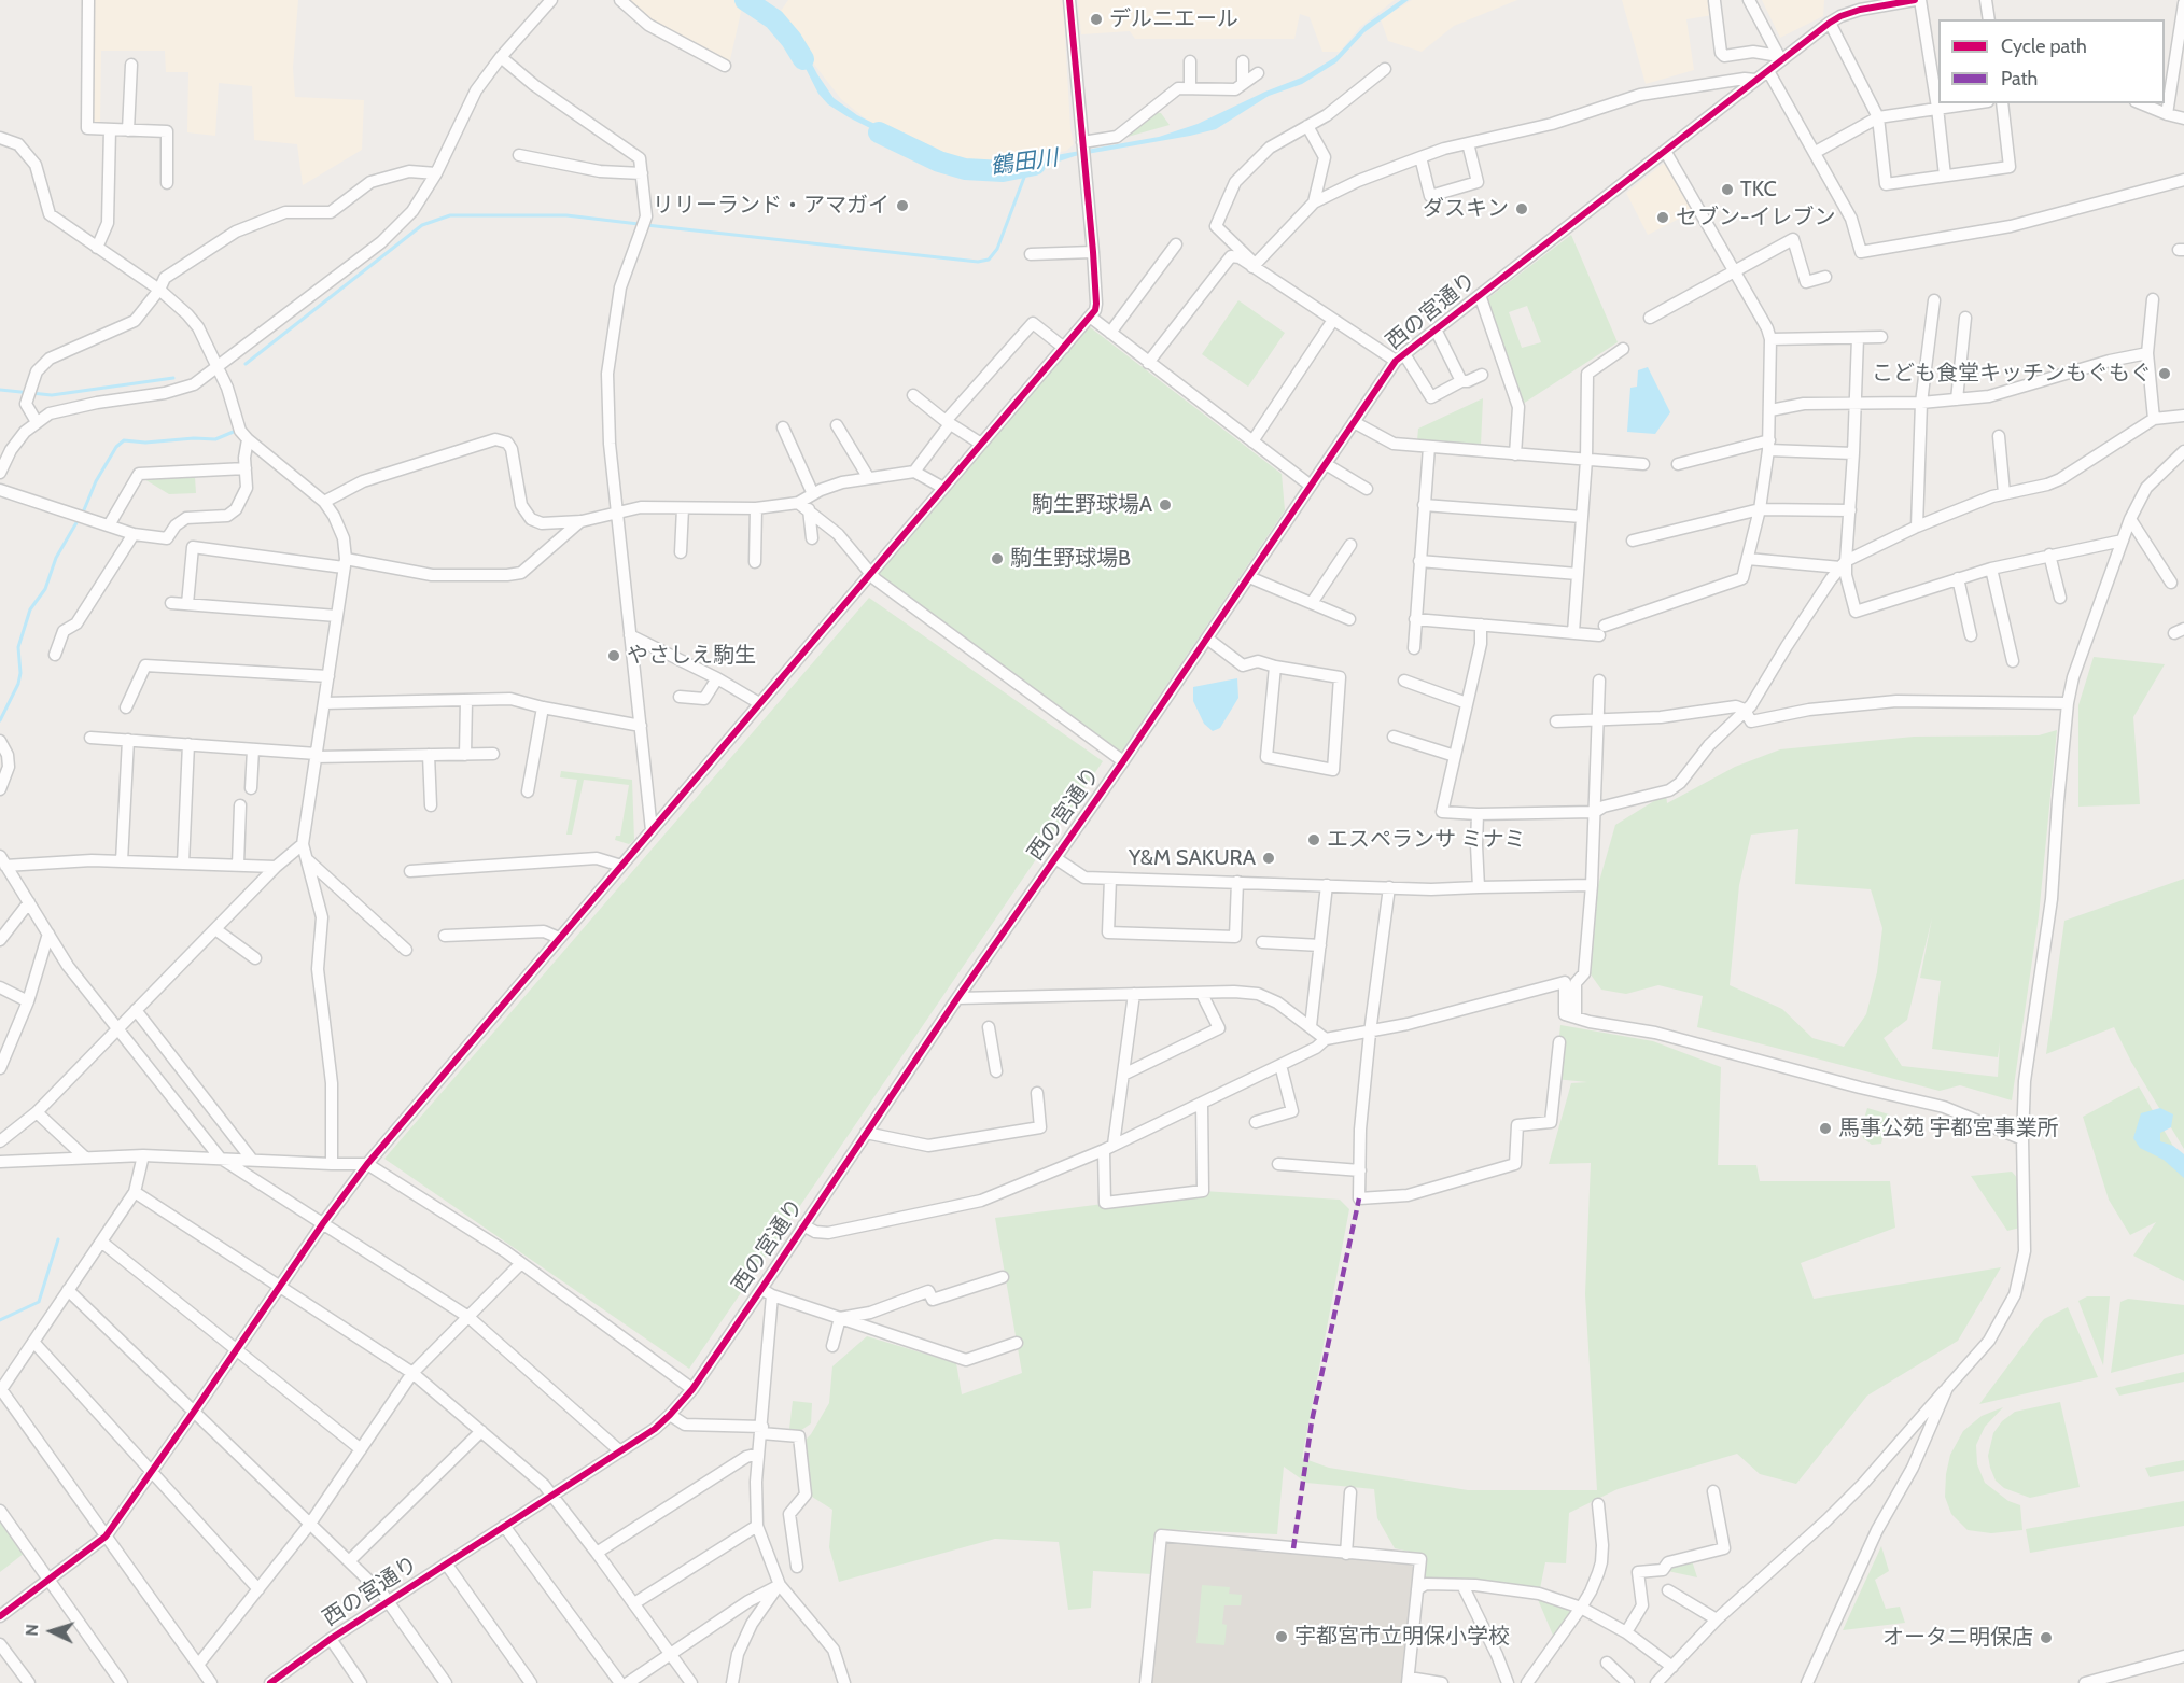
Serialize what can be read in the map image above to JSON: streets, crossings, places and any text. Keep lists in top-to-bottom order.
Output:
{
  "streets": {
    "street": ["西の宮通り"]
  },
  "water": ["鶴田川"],
  "places": [
    "デルニエール",
    "TKC",
    "リリーランド・アマガイ",
    "ダスキン",
    "セブン-イレブン",
    "こども食堂キッチンもぐもぐ",
    "駒生野球場A",
    "駒生野球場B",
    "やさしえ駒生",
    "エスペランサ ミナミ",
    "Y&M SAKURA",
    "馬事公苑 宇都宮事業所",
    "宇都宮市立明保小学校",
    "オータニ明保店"
  ],
  "legend": ["Cycle path", "Path"],
  "north": "left"
}
